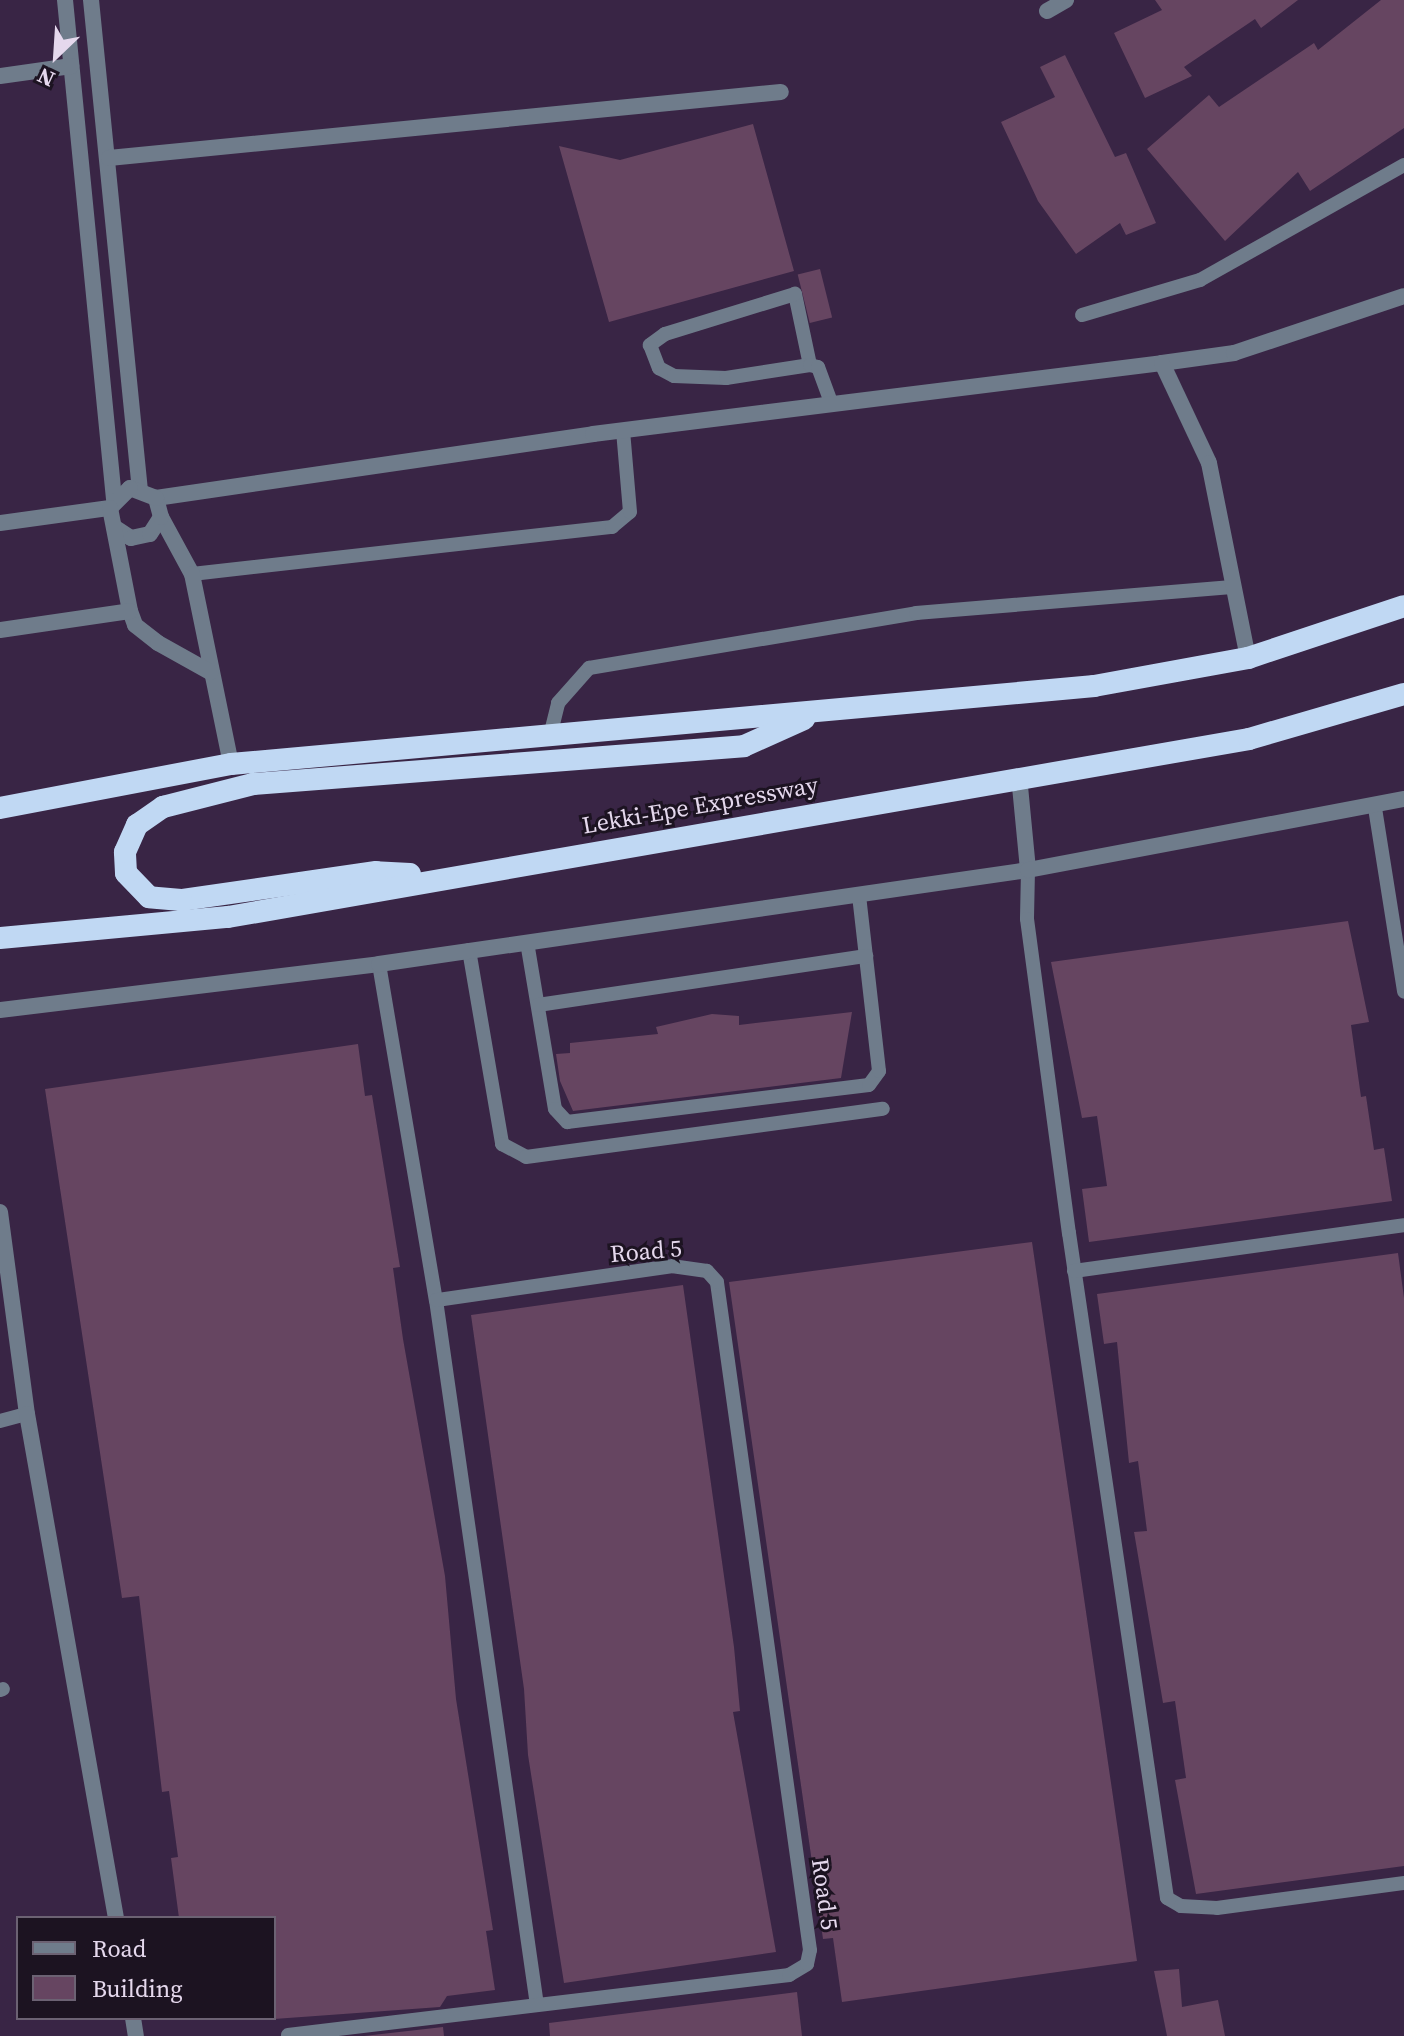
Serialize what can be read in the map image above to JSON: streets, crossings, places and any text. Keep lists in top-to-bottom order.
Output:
{
  "streets": {
    "highway": ["Lekki-Epe Expressway"],
    "lane": ["Road 5"]
  },
  "legend": ["Road", "Building"],
  "north": "bottom left"
}
